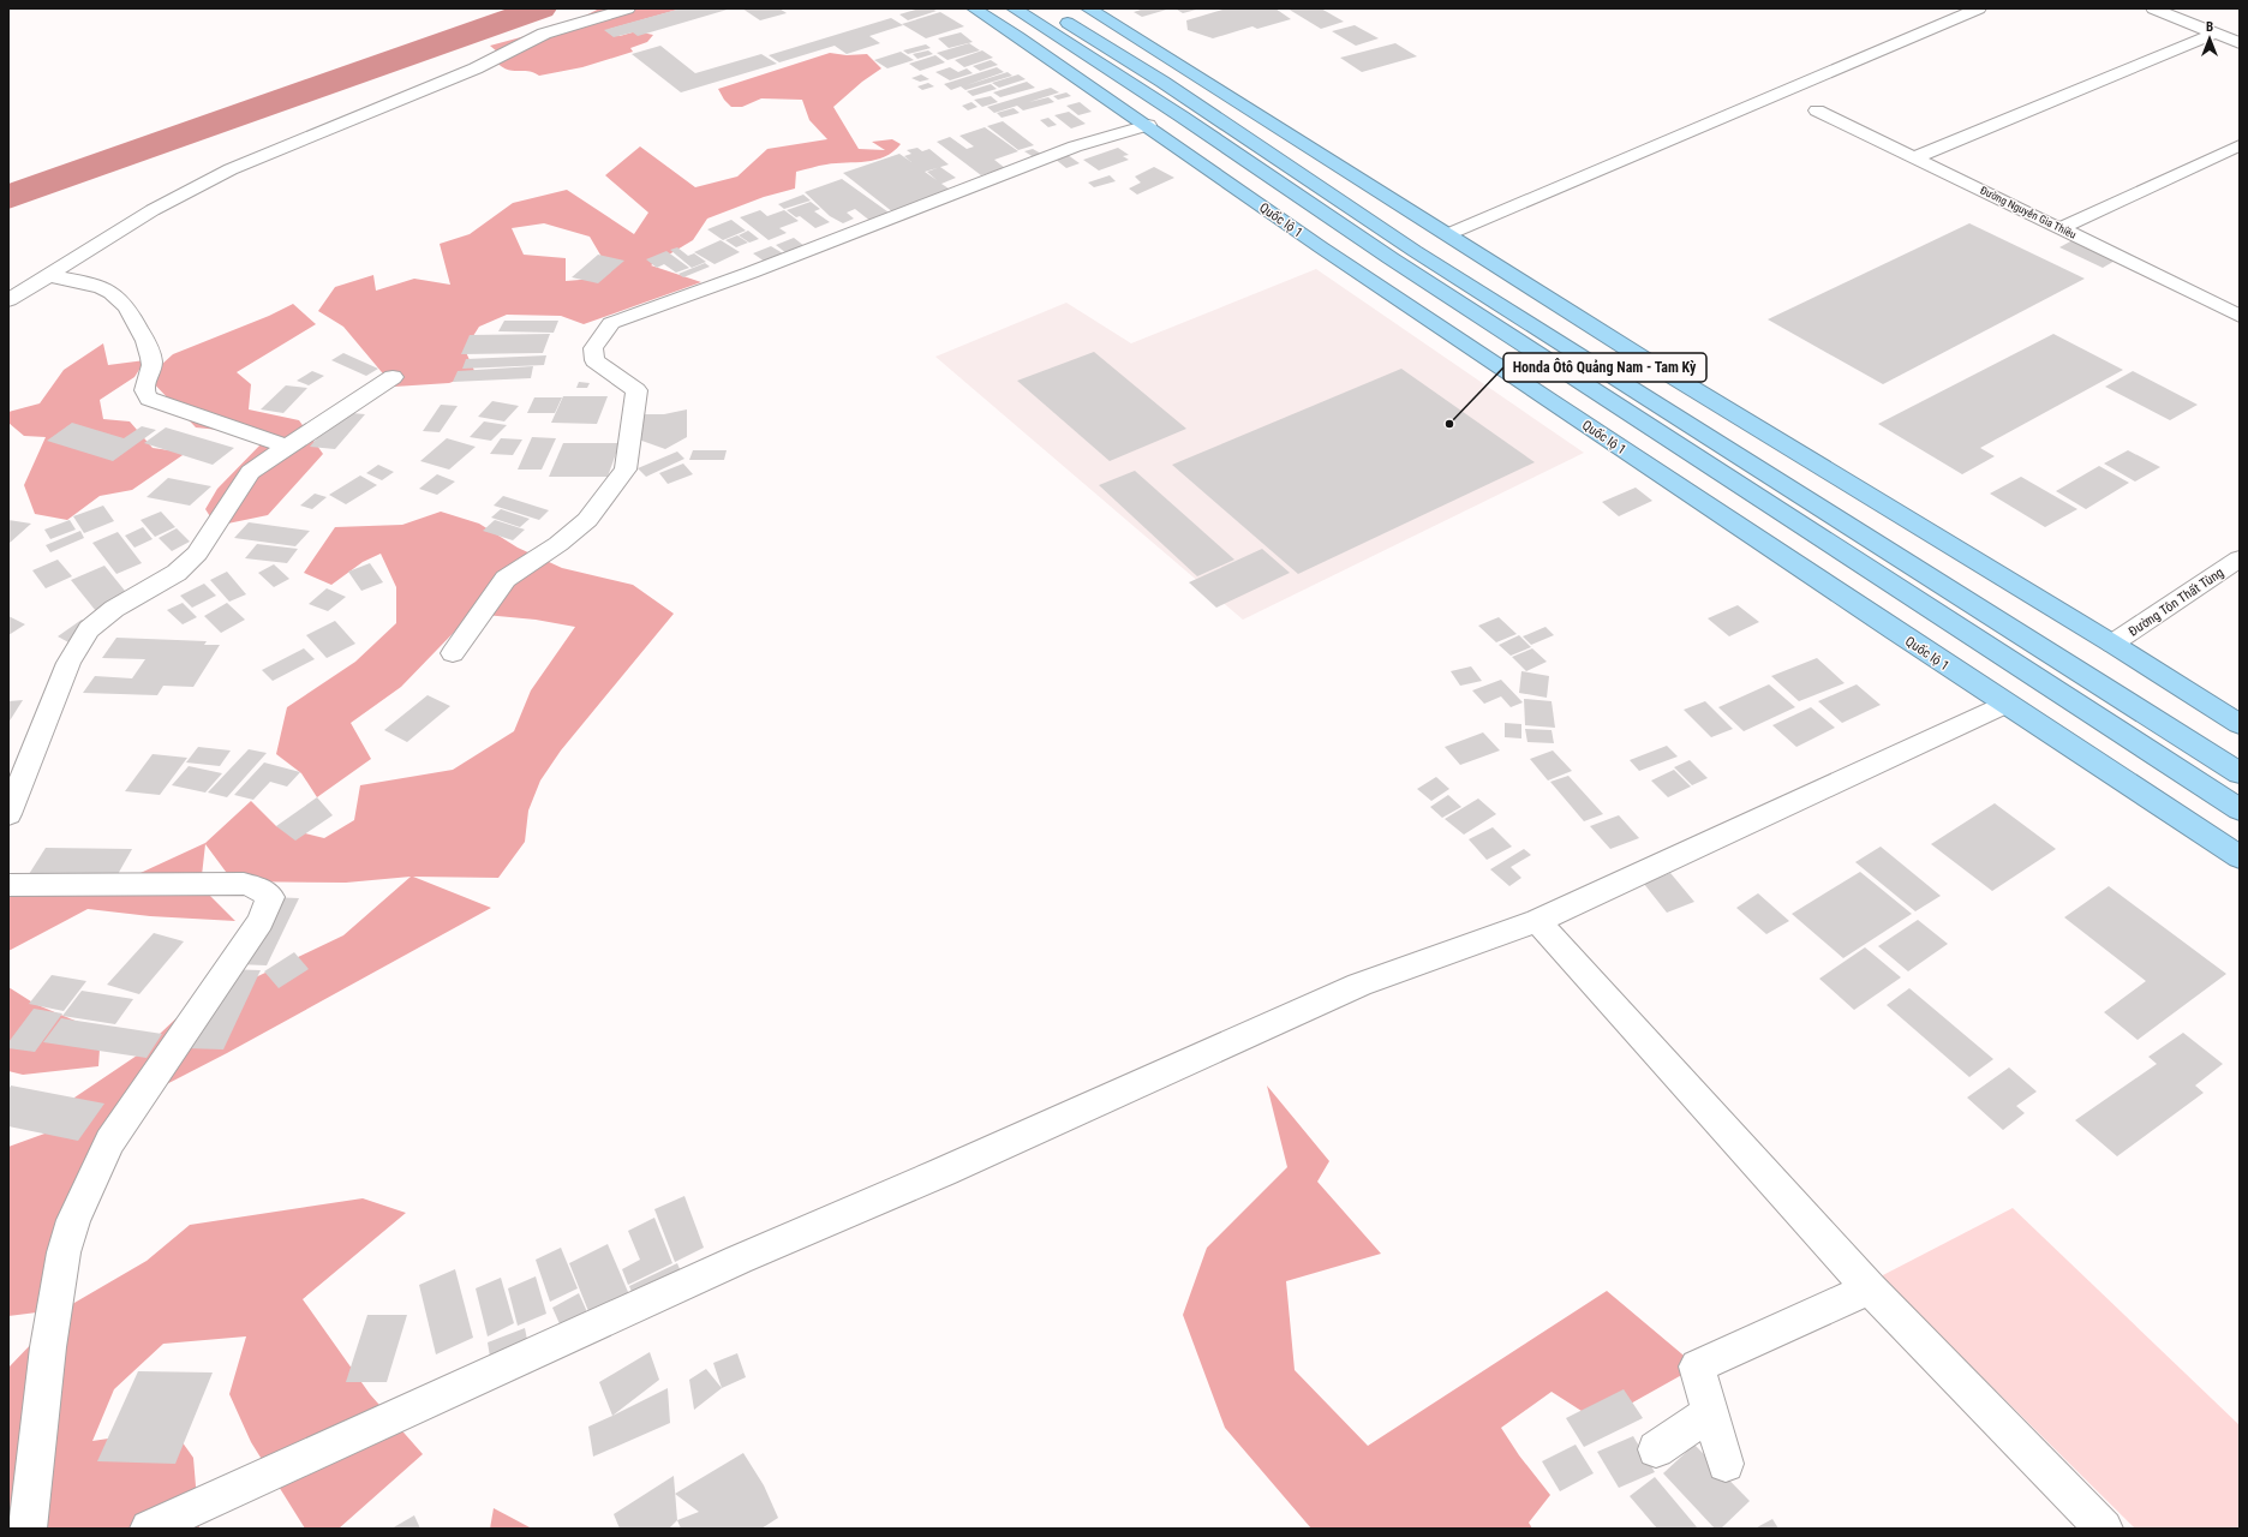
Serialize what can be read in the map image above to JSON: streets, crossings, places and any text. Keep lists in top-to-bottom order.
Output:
{
  "streets": {
    "highway": ["Quốc lộ 1"],
    "street": ["Đường Nguyễn Gia Thiều", "Đường Tôn Thất Tùng"]
  },
  "places": ["Honda Ôtô Quảng Nam - Tam Kỳ"],
  "north": "top"
}
